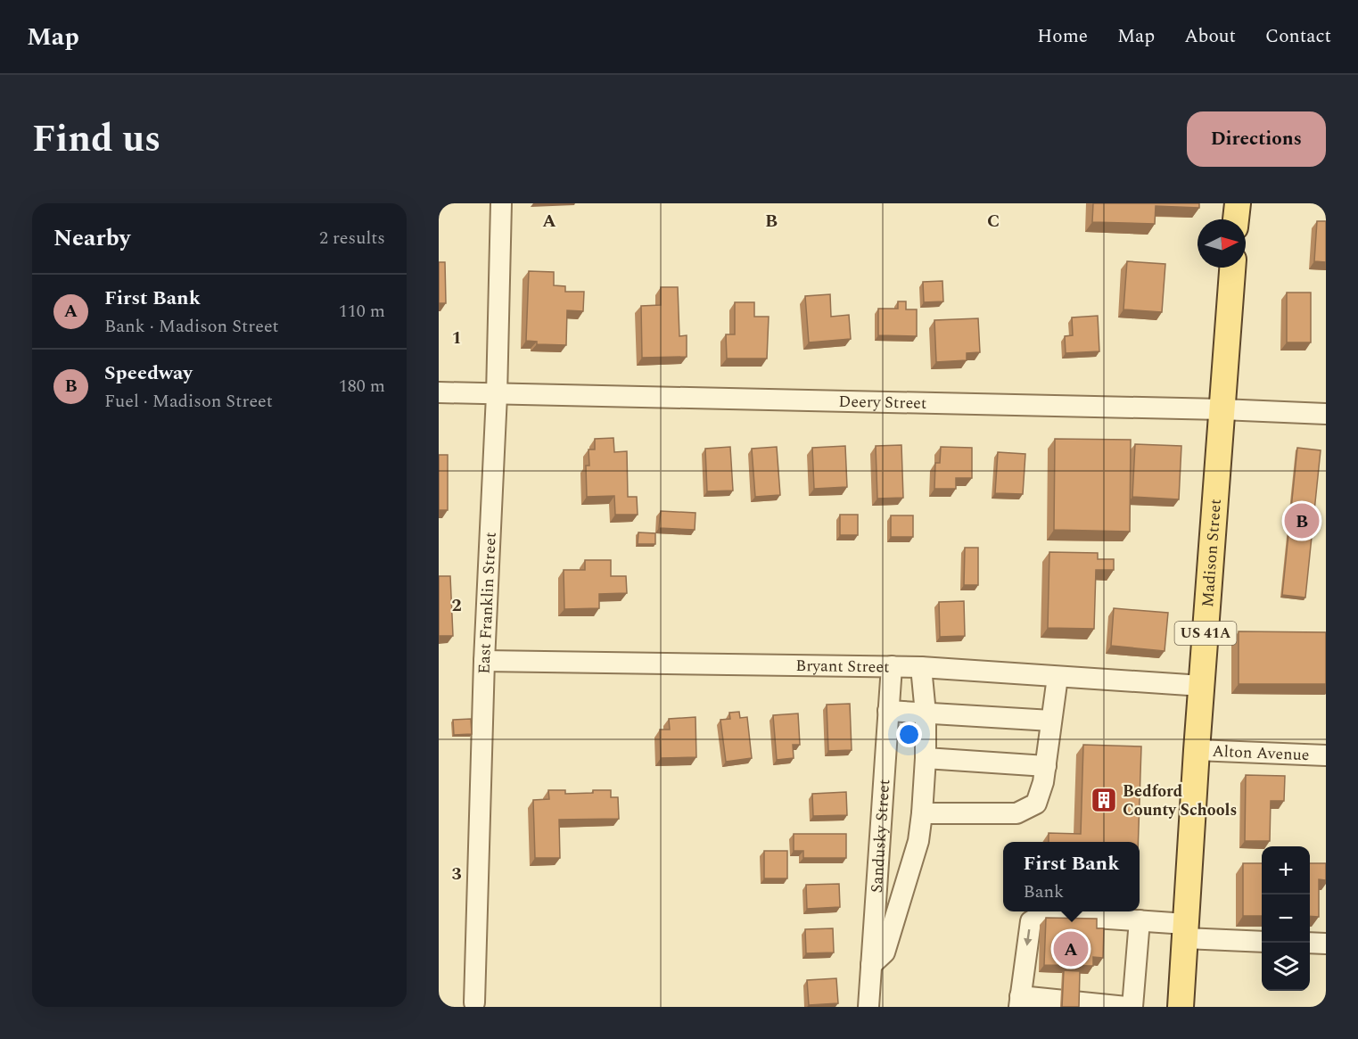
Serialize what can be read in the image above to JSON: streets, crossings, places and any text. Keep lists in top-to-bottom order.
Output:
{
  "streets": {
    "main road": ["Madison Street", "US 41A"],
    "street": [
      "Deery Street",
      "East Franklin Street",
      "Bryant Street",
      "Alton Avenue",
      "Sandusky Street"
    ]
  },
  "crossings": [
    ["Deery Street", "Madison Street"],
    ["Deery Street", "East Franklin Street"],
    ["Madison Street", "Bryant Street"],
    ["Madison Street", "Alton Avenue"],
    ["East Franklin Street", "Bryant Street"],
    ["Bryant Street", "Sandusky Street"]
  ],
  "places": {
    "building": ["Bedford County Schools"]
  },
  "north": "right",
  "page": {
    "header": "Map",
    "nav": [
      "Home",
      "Map",
      "About",
      "Contact"
    ],
    "title": "Find us",
    "buttons": "Directions",
    "heading": ["Nearby", "2 results"],
    "list": [
      {
        "mark": "A",
        "name": "First Bank",
        "note": "Bank · Madison Street",
        "value": "110 m"
      },
      {
        "mark": "B",
        "name": "Speedway",
        "note": "Fuel · Madison Street",
        "value": "180 m"
      }
    ],
    "pins": ["B", "A"],
    "popup": ["First Bank", "Bank"],
    "map_buttons": ["+", "−"]
  },
  "grid": {
    "columns": ["A", "B", "C"],
    "rows": ["1", "2", "3"]
  }
}
